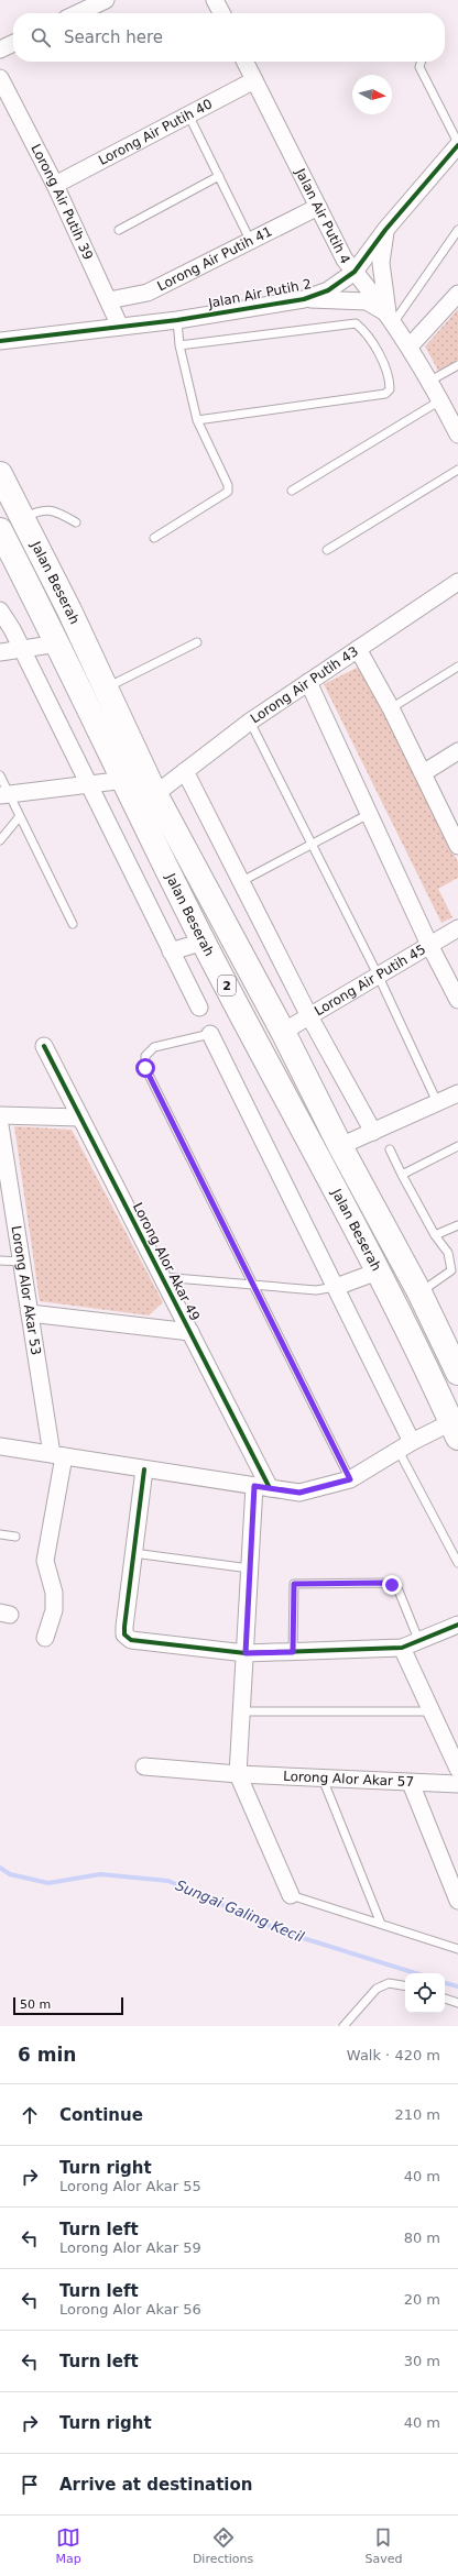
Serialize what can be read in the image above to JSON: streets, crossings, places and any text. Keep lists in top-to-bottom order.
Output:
{
  "streets": {
    "highway": ["Jalan Beserah", "2"],
    "street": [
      "Lorong Air Putih 40",
      "Lorong Air Putih 39",
      "Jalan Air Putih 4",
      "Lorong Air Putih 41",
      "Jalan Air Putih 2",
      "Lorong Air Putih 43",
      "Lorong Air Putih 45",
      "Lorong Alor Akar 49",
      "Lorong Alor Akar 53",
      "Lorong Alor Akar 57"
    ]
  },
  "crossings": [
    ["Lorong Air Putih 40", "Lorong Air Putih 39"],
    ["Lorong Air Putih 40", "Jalan Air Putih 4"],
    ["Lorong Air Putih 39", "Lorong Air Putih 41"],
    ["Lorong Air Putih 39", "Jalan Air Putih 2"],
    ["Jalan Air Putih 4", "Lorong Air Putih 41"],
    ["Jalan Air Putih 4", "Jalan Air Putih 2"],
    ["Jalan Beserah", "Lorong Air Putih 43"],
    ["Jalan Beserah", "Lorong Air Putih 45"]
  ],
  "water": ["Sungai Galing Kecil"],
  "scale_bar": "50 m",
  "north": "right",
  "page": {
    "search": "Search here",
    "scale": "50 m",
    "heading": ["6 min", "Walk · 420 m"],
    "list": [
      ["Continue", "210 m"],
      ["Turn right", "Lorong Alor Akar 55", "40 m"],
      ["Turn left", "Lorong Alor Akar 59", "80 m"],
      ["Turn left", "Lorong Alor Akar 56", "20 m"],
      ["Turn left", "30 m"],
      ["Turn right", "40 m"],
      "Arrive at destination"
    ],
    "nav": ["Map", "Directions", "Saved"]
  }
}
